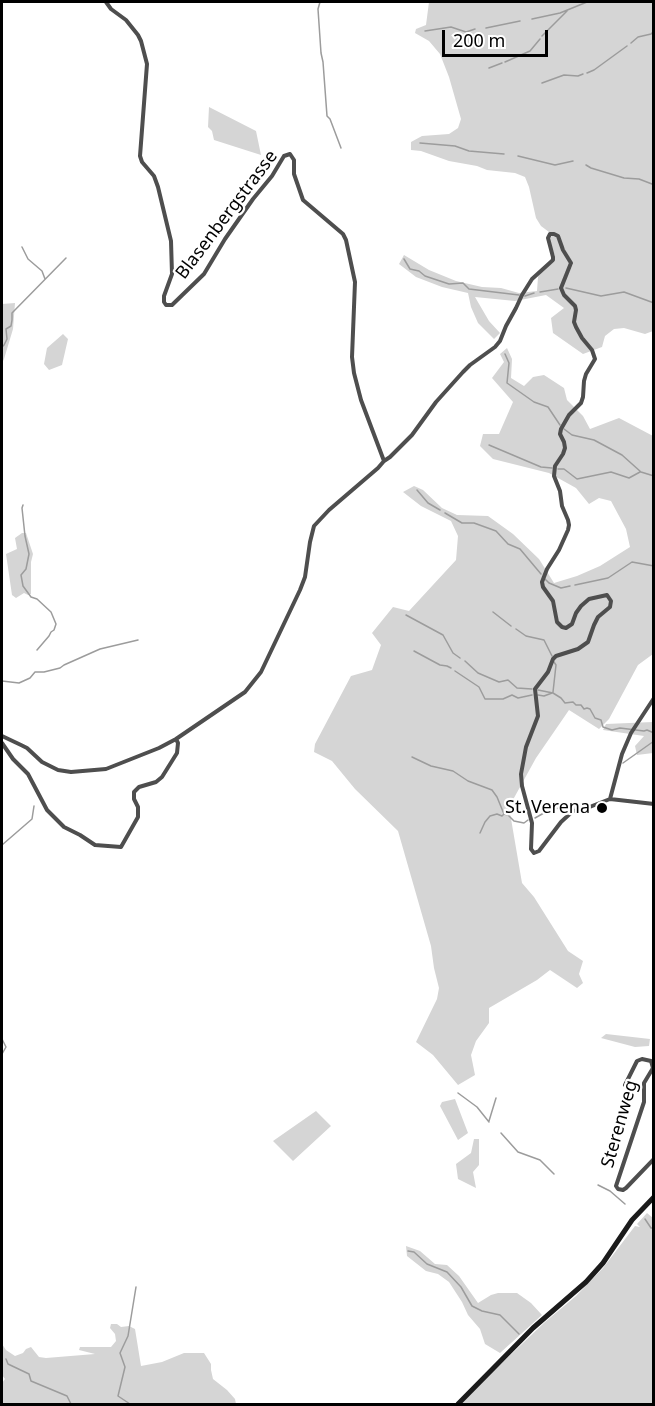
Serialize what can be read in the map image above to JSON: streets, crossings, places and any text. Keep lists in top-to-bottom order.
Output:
{
  "streets": {
    "street": ["Blasenbergstrasse", "Sterenweg"]
  },
  "places": ["St. Verena"],
  "scale_bar": "200 m"
}
